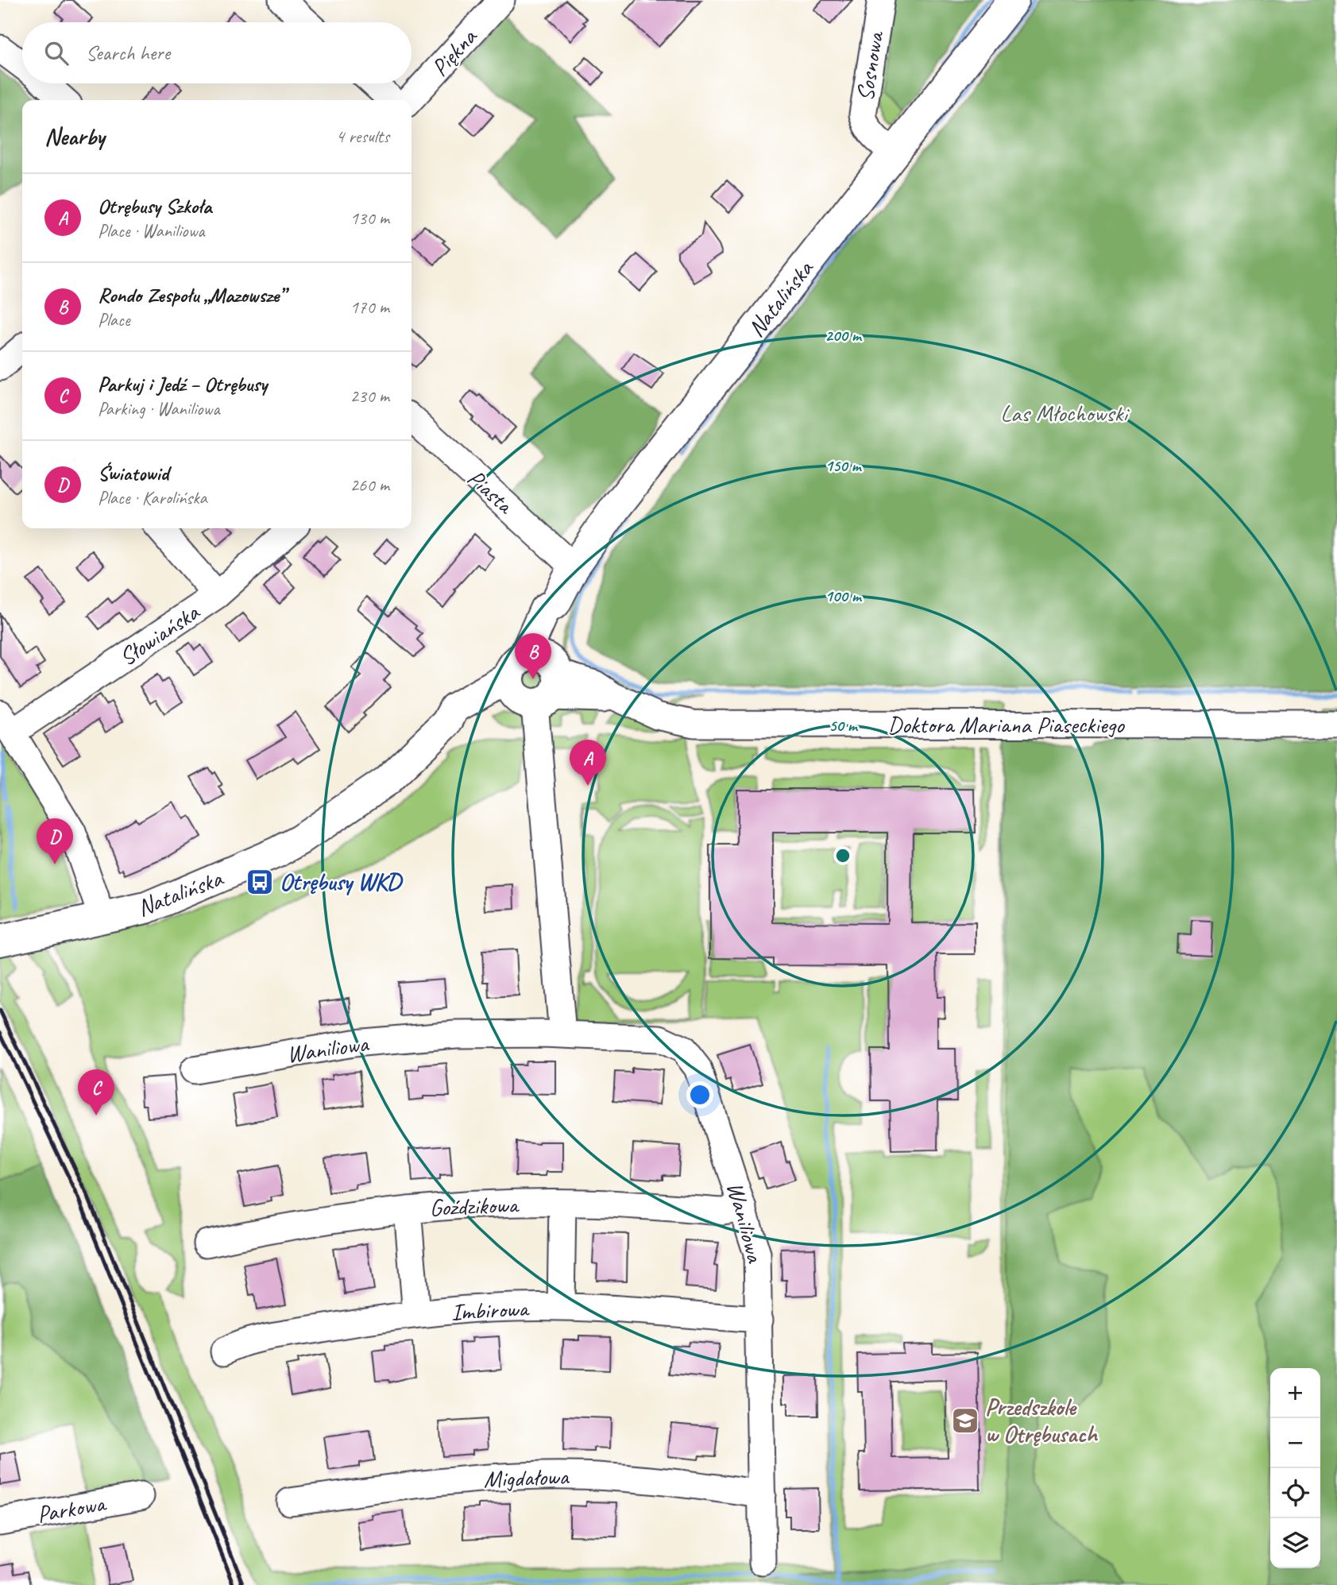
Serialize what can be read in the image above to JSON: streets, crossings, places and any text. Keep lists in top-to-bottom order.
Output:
{
  "streets": {
    "main road": ["Natalińska"],
    "street": [
      "Piękna",
      "Sosnowa",
      "Piasta",
      "Słowiańska",
      "Doktora Mariana Piaseckiego",
      "Waniliowa",
      "Goździkowa",
      "Imbirowa",
      "Migdałowa",
      "Parkowa"
    ]
  },
  "crossings": [
    ["Sosnowa", "Natalińska"],
    ["Natalińska", "Piasta"],
    ["Natalińska", "Doktora Mariana Piaseckiego"],
    ["Waniliowa", "Goździkowa"],
    ["Waniliowa", "Imbirowa"],
    ["Waniliowa", "Migdałowa"]
  ],
  "parks": ["Las Młochowski"],
  "places": {
    "bus stop": ["Otrębusy WKD"],
    "school or university": ["Przedszkole w Otrębusach"]
  },
  "page": {
    "search": "Search here",
    "heading": ["Nearby", "4 results"],
    "list": [
      {
        "mark": "A",
        "name": "Otrębusy Szkoła",
        "note": "Place · Waniliowa",
        "value": "130 m"
      },
      {
        "mark": "B",
        "name": "Rondo Zespołu „Mazowsze”",
        "note": "Place",
        "value": "170 m"
      },
      {
        "mark": "C",
        "name": "Parkuj i Jedź – Otrębusy",
        "note": "Parking · Waniliowa",
        "value": "230 m"
      },
      {
        "mark": "D",
        "name": "Światowid",
        "note": "Place · Karolińska",
        "value": "260 m"
      }
    ],
    "pins": [
      "B",
      "A",
      "D",
      "C"
    ],
    "map_buttons": ["+", "−"]
  },
  "rings": [
    "200 m",
    "150 m",
    "100 m",
    "50 m"
  ]
}
